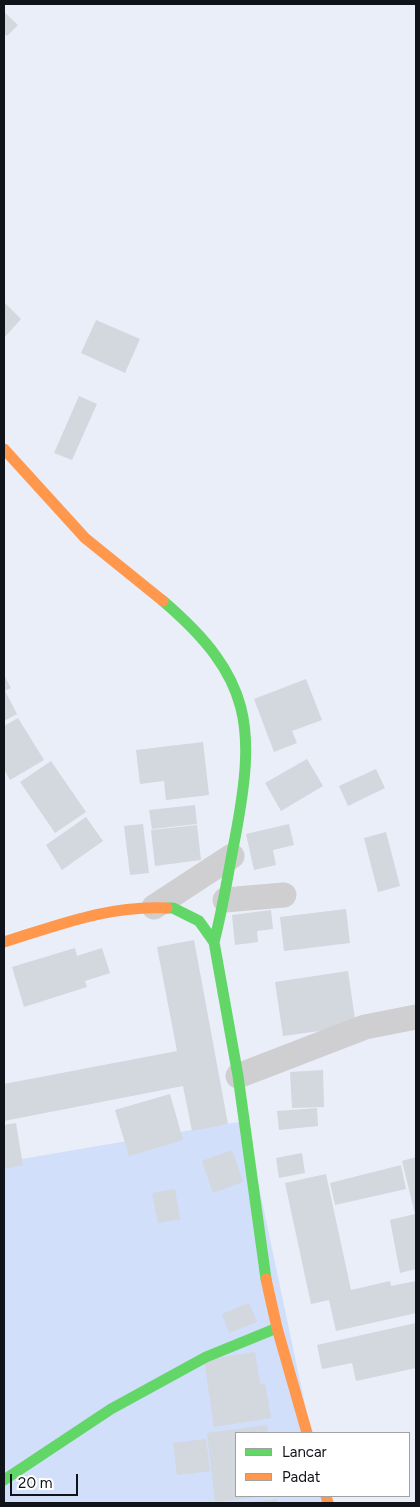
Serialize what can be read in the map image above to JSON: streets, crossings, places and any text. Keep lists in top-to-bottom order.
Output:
{
  "legend": ["Lancar", "Padat"],
  "scale_bar": "20 m"
}
